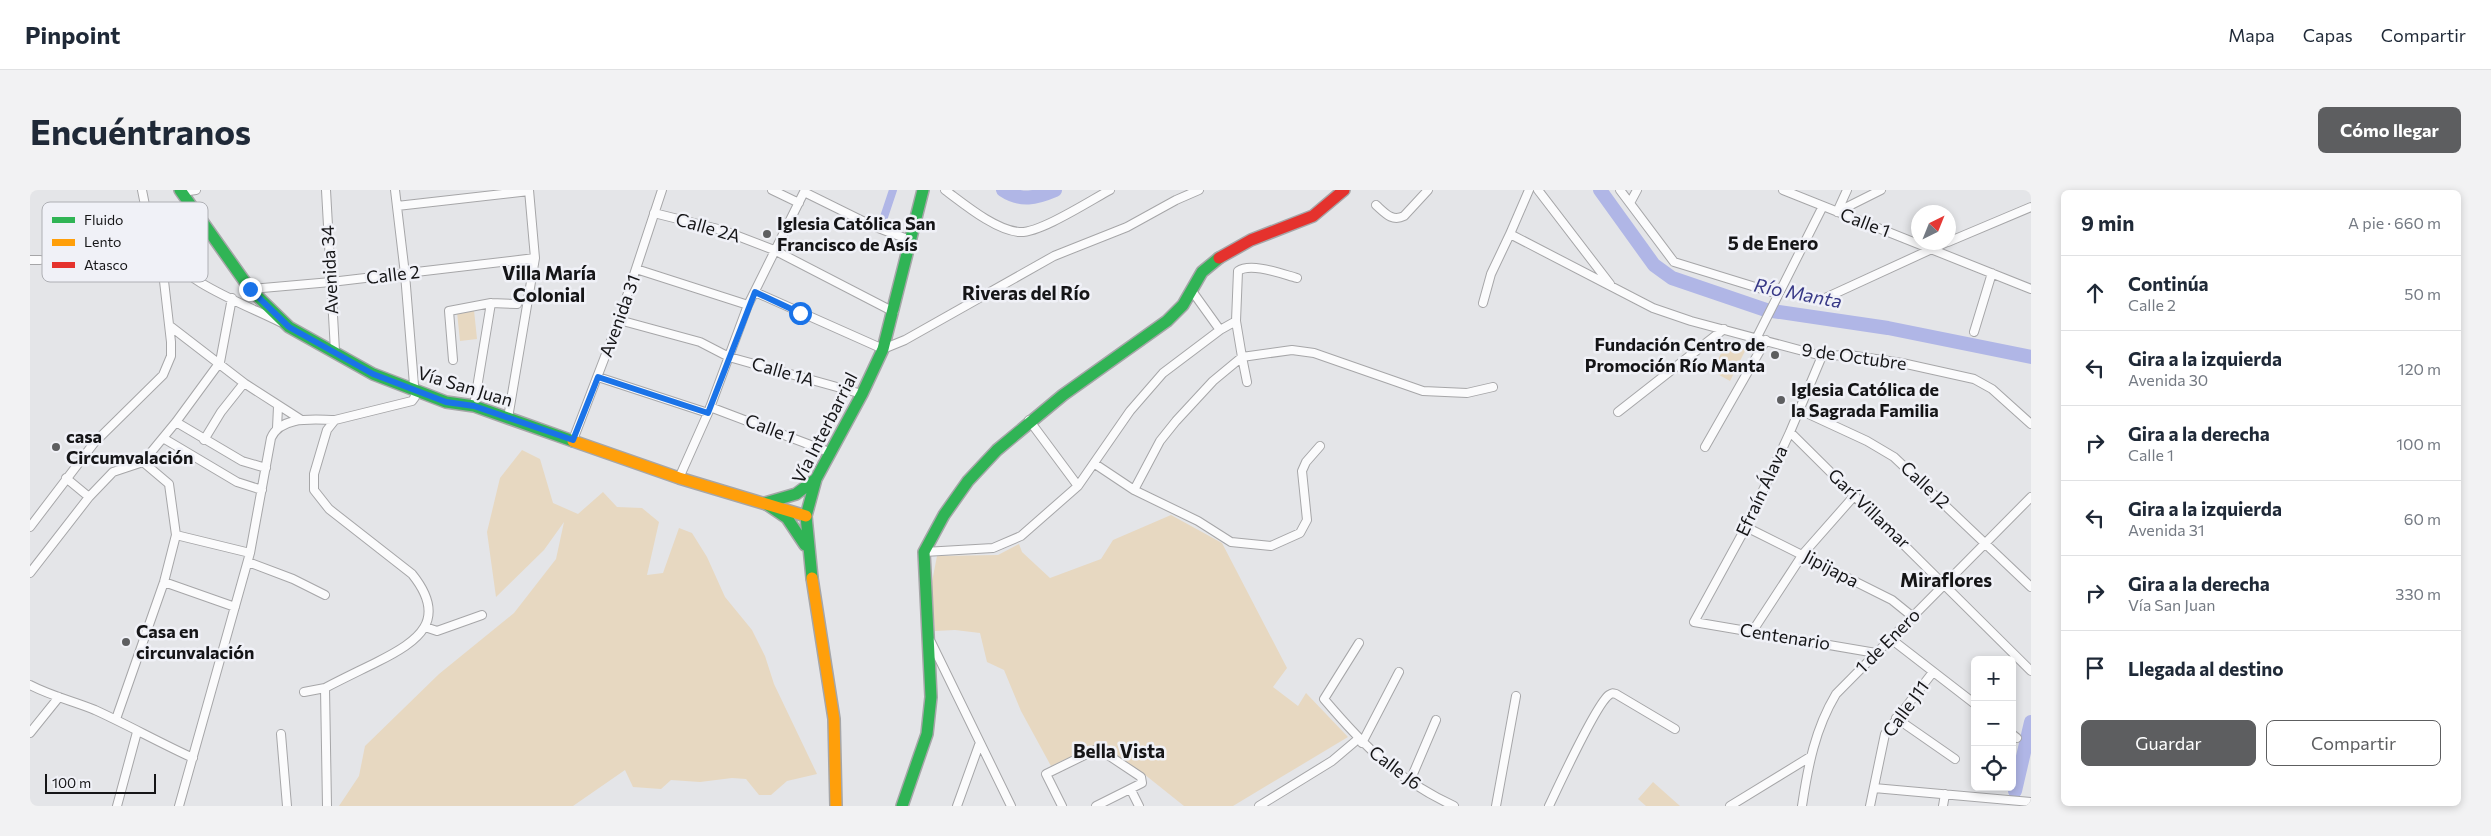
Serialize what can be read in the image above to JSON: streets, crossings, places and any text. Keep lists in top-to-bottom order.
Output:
{
  "streets": {
    "street": [
      "Calle 1",
      "Calle 2A",
      "Avenida 34",
      "Calle 2",
      "Avenida 31",
      "9 de Octubre",
      "Calle 1A",
      "Vía San Juan",
      "Vía Interbarrial",
      "Calle J2",
      "Efraín Álava",
      "Garí Villamar",
      "Jipijapa",
      "Centenario",
      "1 de Enero",
      "Calle J11",
      "Calle J6"
    ]
  },
  "crossings": [
    ["Calle 1", "Avenida 31"],
    ["Calle 1", "Vía Interbarrial"],
    ["Calle 2A", "Avenida 31"],
    ["Calle 2A", "Vía Interbarrial"],
    ["Avenida 34", "Calle 2"],
    ["Avenida 34", "Vía San Juan"],
    ["Calle 2", "Vía San Juan"],
    ["Avenida 31", "Calle 1A"],
    ["Avenida 31", "Vía San Juan"],
    ["9 de Octubre", "Efraín Álava"],
    ["Calle 1A", "Vía Interbarrial"],
    ["Vía San Juan", "Vía Interbarrial"],
    ["Calle J2", "Efraín Álava"],
    ["Calle J2", "1 de Enero"],
    ["Efraín Álava", "Garí Villamar"],
    ["Efraín Álava", "Jipijapa"],
    ["Efraín Álava", "Centenario"],
    ["Garí Villamar", "1 de Enero"],
    ["Jipijapa", "1 de Enero"],
    ["Centenario", "1 de Enero"]
  ],
  "districts": [
    "5 de Enero",
    "Villa María Colonial",
    "Riveras del Río",
    "Miraflores",
    "Bella Vista"
  ],
  "water": ["Río Manta"],
  "places": [
    "Iglesia Católica San Francisco de Asís",
    "Fundación Centro de Promoción Río Manta",
    "Iglesia Católica de la Sagrada Familia",
    "casa Circumvalación",
    "Casa en circunvalación"
  ],
  "legend": ["Fluido", "Lento", "Atasco"],
  "scale_bar": "100 m",
  "north": "top right",
  "page": {
    "header": "Pinpoint",
    "nav": ["Mapa", "Capas", "Compartir"],
    "buttons": [
      "Cómo llegar",
      ["Guardar", "Compartir"]
    ],
    "title": "Encuéntranos",
    "heading": ["9 min", "A pie · 660 m"],
    "list": [
      ["Continúa", "Calle 2", "50 m"],
      ["Gira a la izquierda", "Avenida 30", "120 m"],
      ["Gira a la derecha", "Calle 1", "100 m"],
      ["Gira a la izquierda", "Avenida 31", "60 m"],
      ["Gira a la derecha", "Vía San Juan", "330 m"],
      "Llegada al destino"
    ],
    "map_buttons": ["+", "−"],
    "scale": "100 m"
  }
}
